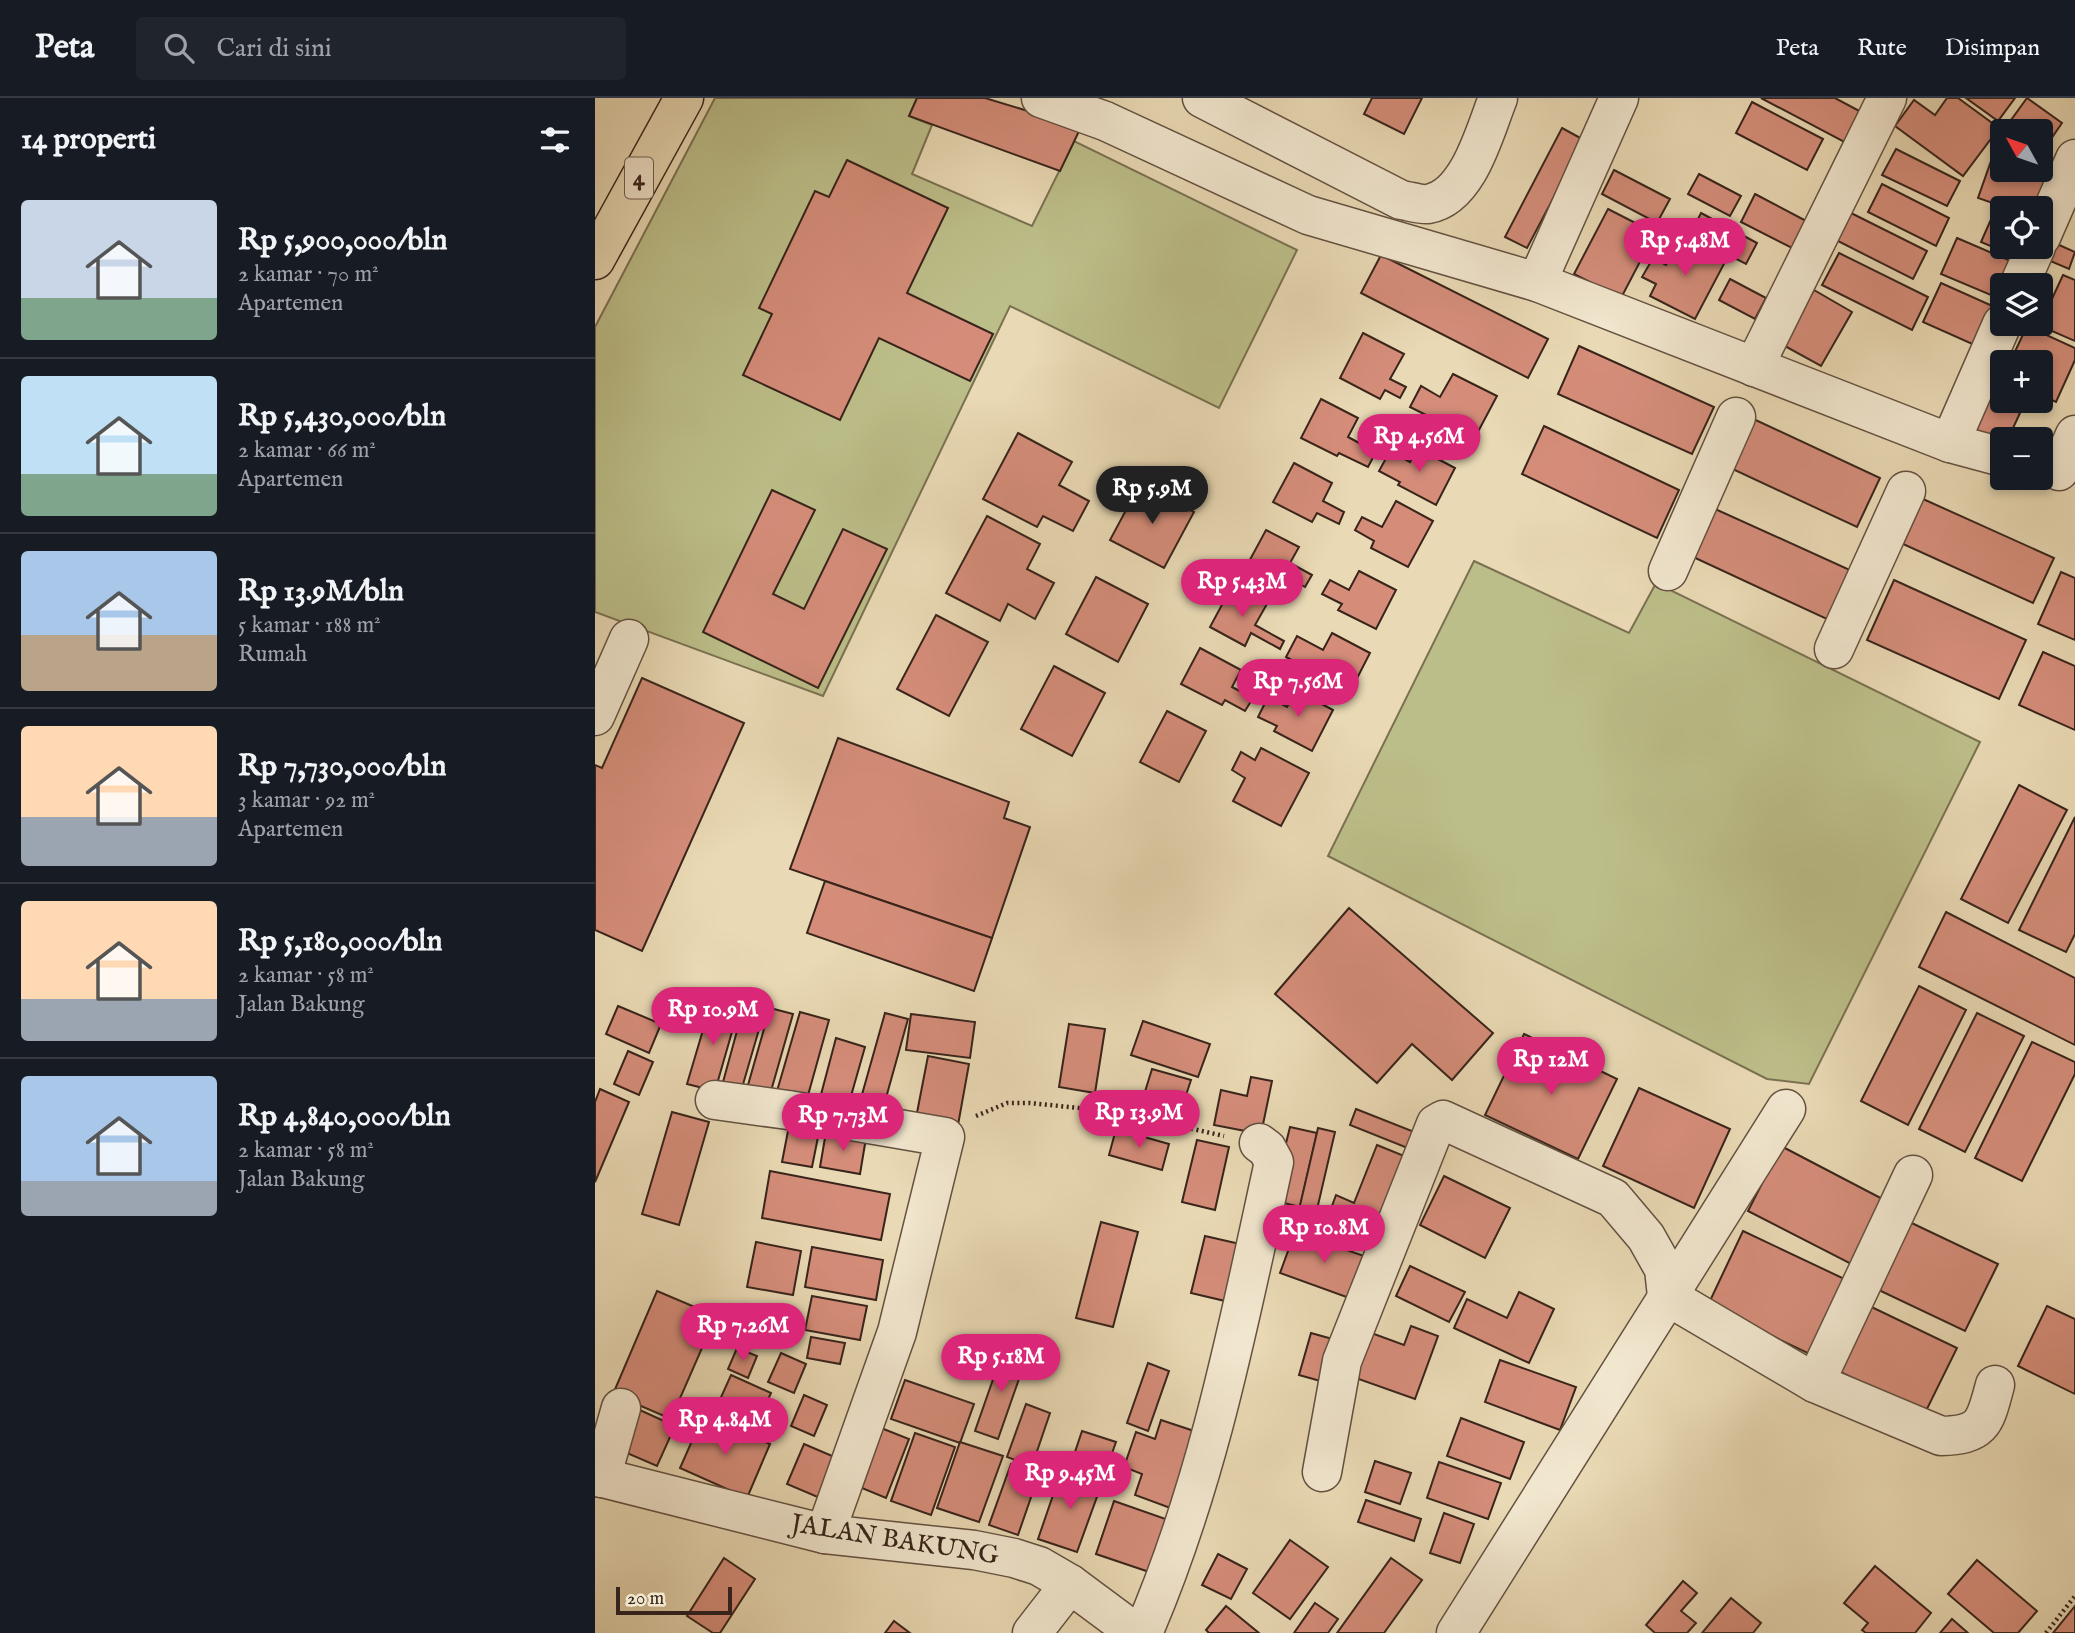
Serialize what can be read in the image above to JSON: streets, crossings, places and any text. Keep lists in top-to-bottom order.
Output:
{
  "streets": {
    "highway": ["4"],
    "street": ["JALAN BAKUNG"]
  },
  "scale_bar": "20 m",
  "north": "top left",
  "page": {
    "header": "Peta",
    "search": "Cari di sini",
    "nav": ["Peta", "Rute", "Disimpan"],
    "heading": "14 properti",
    "map_buttons": ["+", "−"],
    "list": [
      {
        "name": "Rp 5,900,000/bln",
        "note": "2 kamar · 70 m² · Apartemen"
      },
      {
        "name": "Rp 5,430,000/bln",
        "note": "2 kamar · 66 m² · Apartemen"
      },
      {
        "name": "Rp 13.9M/bln",
        "note": "5 kamar · 188 m² · Rumah"
      },
      {
        "name": "Rp 7,730,000/bln",
        "note": "3 kamar · 92 m² · Apartemen"
      },
      {
        "name": "Rp 5,180,000/bln",
        "note": "2 kamar · 58 m² · Jalan Bakung"
      },
      {
        "name": "Rp 4,840,000/bln",
        "note": "2 kamar · 58 m² · Jalan Bakung"
      }
    ],
    "price": [
      "Rp 5.48M",
      "Rp 4.56M",
      "Rp 5.9M",
      "Rp 5.43M",
      "Rp 7.56M",
      "Rp 10.9M",
      "Rp 12M",
      "Rp 13.9M",
      "Rp 7.73M",
      "Rp 10.8M",
      "Rp 7.26M",
      "Rp 5.18M",
      "Rp 4.84M",
      "Rp 9.45M"
    ],
    "scale": "20 m"
  }
}
